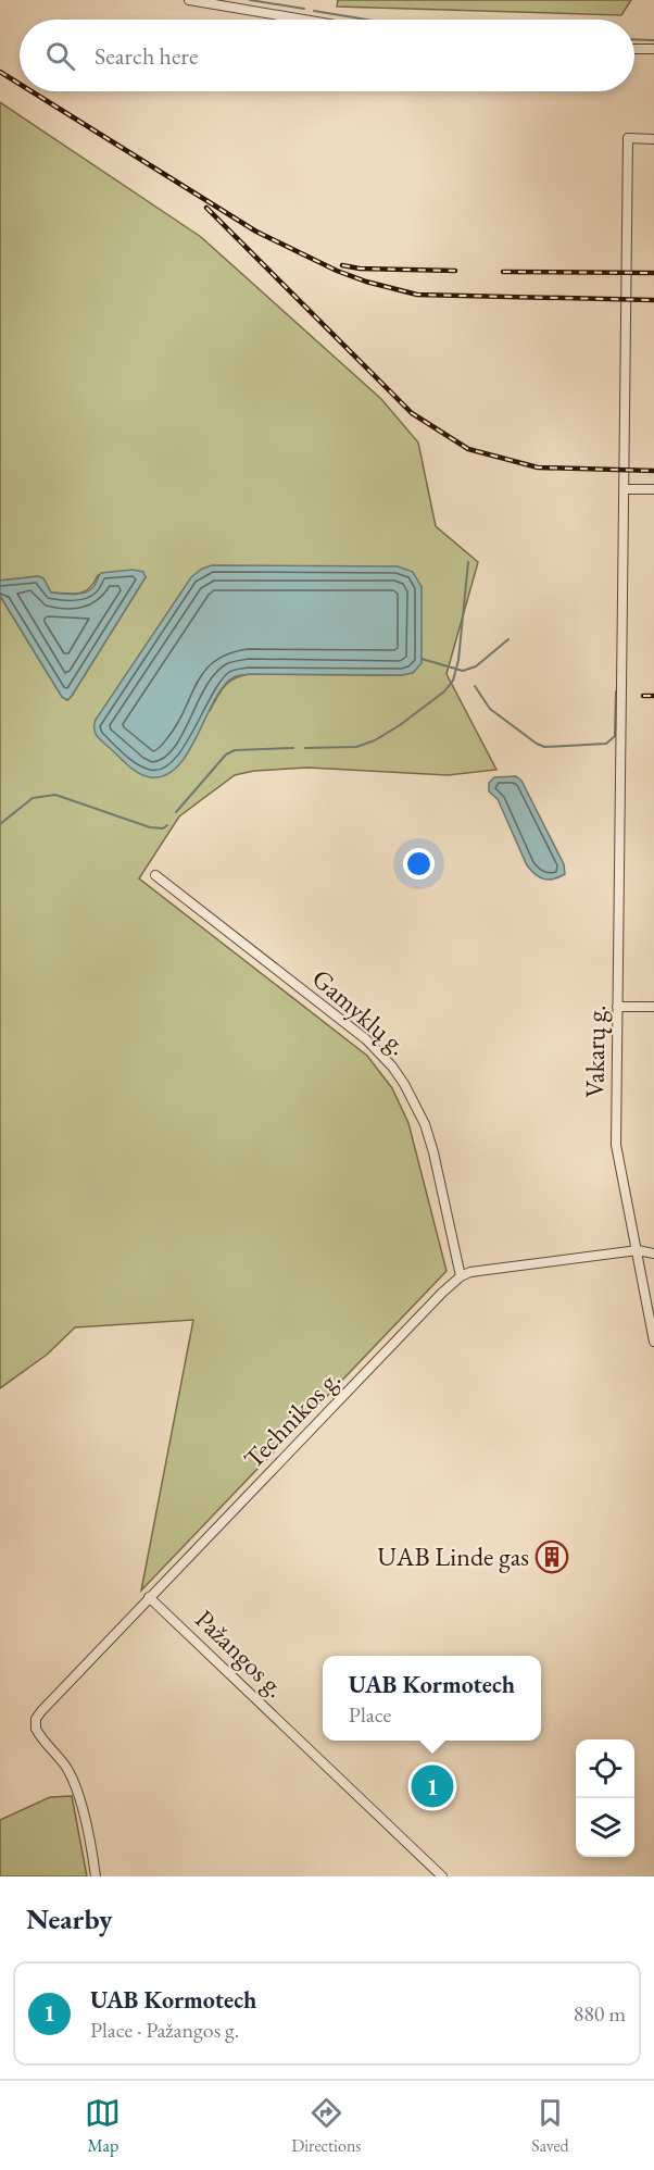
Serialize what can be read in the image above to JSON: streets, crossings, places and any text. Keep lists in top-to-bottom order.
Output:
{
  "streets": {
    "street": [
      "Gamyklų g.",
      "Vakarų g.",
      "Technikos g.",
      "Pažangos g."
    ]
  },
  "crossings": [
    ["Gamyklų g.", "Technikos g."],
    ["Vakarų g.", "Technikos g."],
    ["Technikos g.", "Pažangos g."]
  ],
  "places": {
    "building": ["UAB Linde gas"]
  },
  "page": {
    "search": "Search here",
    "popup": ["UAB Kormotech", "Place"],
    "pins": "1",
    "heading": "Nearby",
    "list": [
      {
        "mark": "1",
        "name": "UAB Kormotech",
        "note": "Place · Pažangos g.",
        "value": "880 m"
      }
    ],
    "nav": ["Map", "Directions", "Saved"]
  }
}
